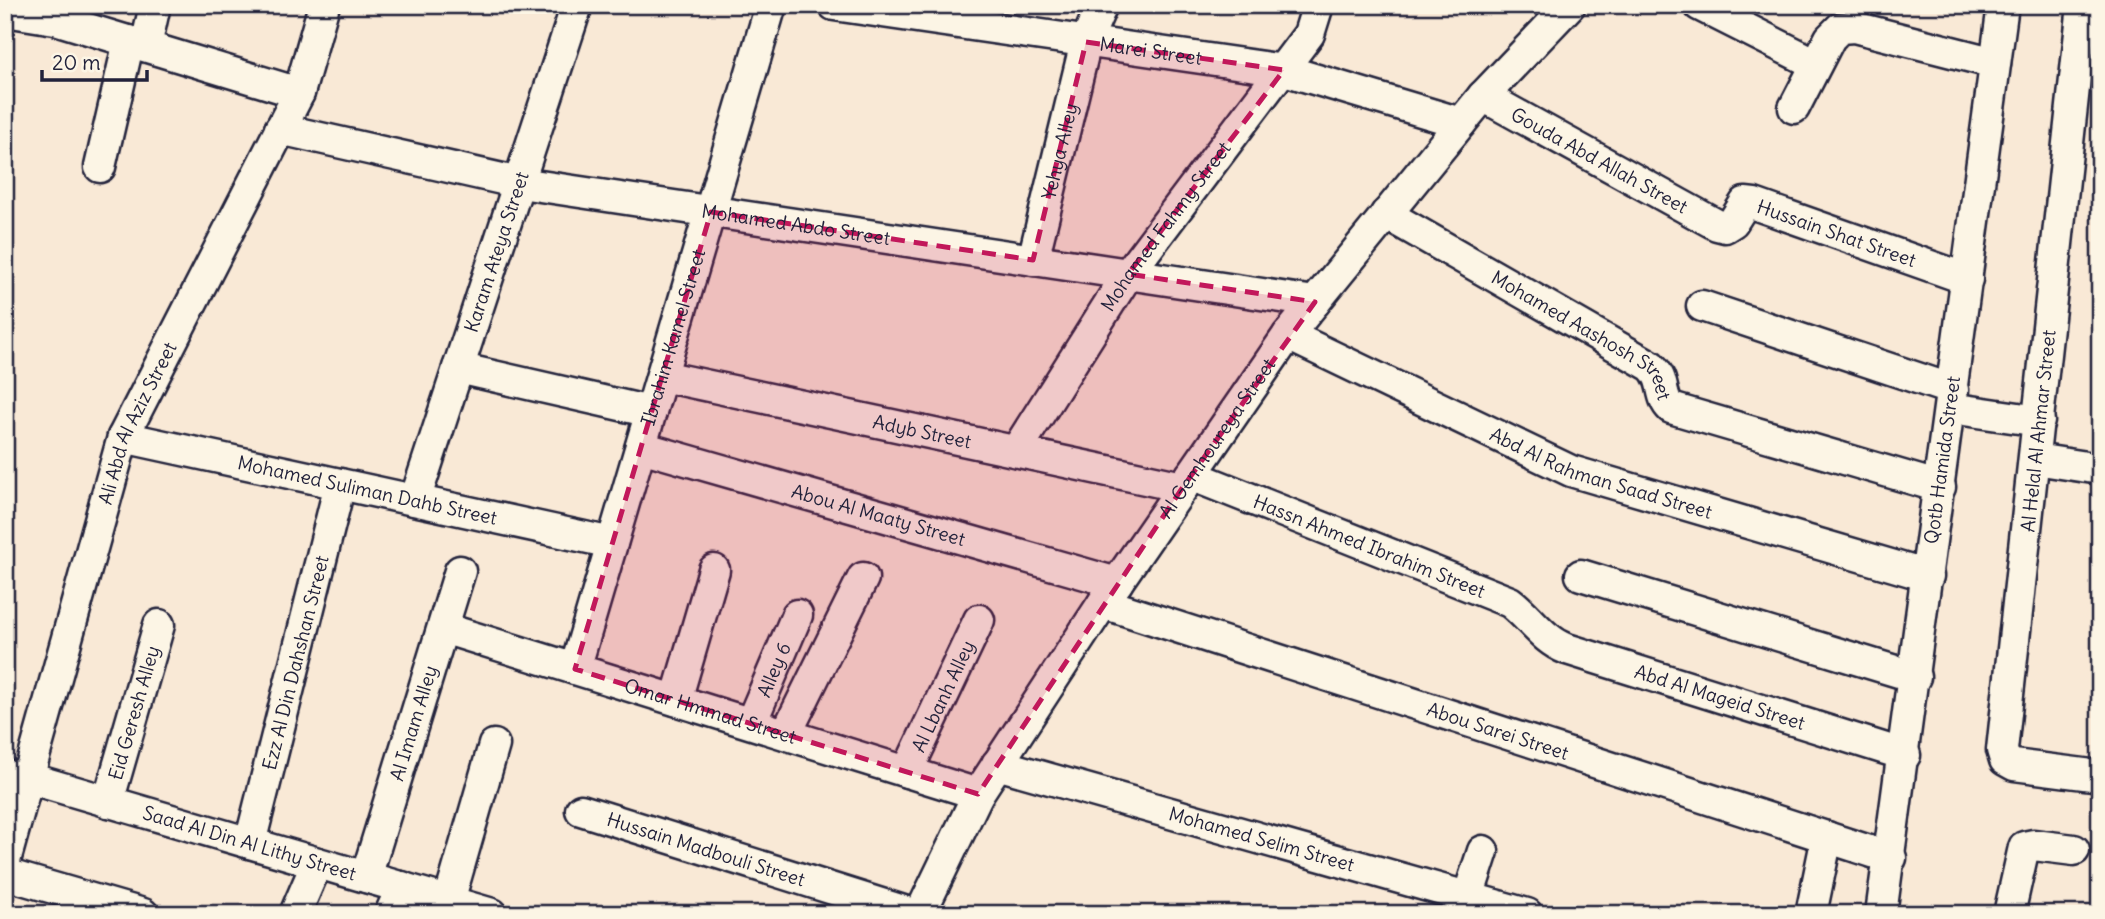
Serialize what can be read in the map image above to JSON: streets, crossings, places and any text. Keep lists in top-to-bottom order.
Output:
{
  "streets": {
    "street": [
      "Marei Street",
      "Yehya Alley",
      "Gouda Abd Allah Street",
      "Mohamed Abdo Street",
      "Mohamed Fahmy Street",
      "Hussain Shat Street",
      "Karam Ateya Street",
      "Ibrahim Kamel Street",
      "Mohamed Aashosh Street",
      "Ali Abd Al Aziz Street",
      "Adyb Street",
      "Al Helal Al Ahmar Street",
      "Al Gemhoureya Street",
      "Qotb Hamida Street",
      "Abd Al Rahman Saad Street",
      "Mohamed Suliman Dahb Street",
      "Abou Al Maaty Street",
      "Hassn Ahmed Ibrahim Street",
      "Ezz Al Din Dahshan Street",
      "Alley 6",
      "Al Lbanh Alley",
      "Abd Al Mageid Street",
      "Omar Hmmad Street",
      "Eid Geresh Alley",
      "Al Imam Alley",
      "Abou Sarei Street",
      "Mohamed Selim Street",
      "Saad Al Din Al Lithy Street",
      "Hussain Madbouli Street"
    ]
  },
  "crossings": [
    ["Marei Street", "Yehya Alley"],
    ["Marei Street", "Mohamed Fahmy Street"],
    ["Marei Street", "Al Gemhoureya Street"],
    ["Yehya Alley", "Mohamed Abdo Street"],
    ["Gouda Abd Allah Street", "Hussain Shat Street"],
    ["Gouda Abd Allah Street", "Al Gemhoureya Street"],
    ["Mohamed Abdo Street", "Mohamed Fahmy Street"],
    ["Mohamed Abdo Street", "Karam Ateya Street"],
    ["Mohamed Abdo Street", "Ibrahim Kamel Street"],
    ["Mohamed Abdo Street", "Ali Abd Al Aziz Street"],
    ["Mohamed Abdo Street", "Al Gemhoureya Street"],
    ["Mohamed Fahmy Street", "Adyb Street"],
    ["Hussain Shat Street", "Qotb Hamida Street"],
    ["Karam Ateya Street", "Mohamed Suliman Dahb Street"],
    ["Ibrahim Kamel Street", "Adyb Street"],
    ["Ibrahim Kamel Street", "Mohamed Suliman Dahb Street"],
    ["Ibrahim Kamel Street", "Abou Al Maaty Street"],
    ["Ibrahim Kamel Street", "Omar Hmmad Street"],
    ["Mohamed Aashosh Street", "Al Gemhoureya Street"],
    ["Mohamed Aashosh Street", "Qotb Hamida Street"],
    ["Ali Abd Al Aziz Street", "Mohamed Suliman Dahb Street"],
    ["Ali Abd Al Aziz Street", "Saad Al Din Al Lithy Street"],
    ["Adyb Street", "Al Gemhoureya Street"],
    ["Adyb Street", "Hassn Ahmed Ibrahim Street"],
    ["Al Gemhoureya Street", "Abd Al Rahman Saad Street"],
    ["Al Gemhoureya Street", "Abou Al Maaty Street"],
    ["Al Gemhoureya Street", "Hassn Ahmed Ibrahim Street"],
    ["Al Gemhoureya Street", "Omar Hmmad Street"],
    ["Al Gemhoureya Street", "Abou Sarei Street"],
    ["Al Gemhoureya Street", "Mohamed Selim Street"],
    ["Qotb Hamida Street", "Abd Al Rahman Saad Street"],
    ["Qotb Hamida Street", "Abd Al Mageid Street"],
    ["Qotb Hamida Street", "Abou Sarei Street"],
    ["Mohamed Suliman Dahb Street", "Ezz Al Din Dahshan Street"],
    ["Abou Al Maaty Street", "Abou Sarei Street"],
    ["Hassn Ahmed Ibrahim Street", "Abd Al Mageid Street"],
    ["Ezz Al Din Dahshan Street", "Saad Al Din Al Lithy Street"],
    ["Alley 6", "Omar Hmmad Street"],
    ["Al Lbanh Alley", "Omar Hmmad Street"],
    ["Omar Hmmad Street", "Al Imam Alley"],
    ["Eid Geresh Alley", "Saad Al Din Al Lithy Street"],
    ["Al Imam Alley", "Saad Al Din Al Lithy Street"]
  ],
  "scale_bar": "20 m"
}
